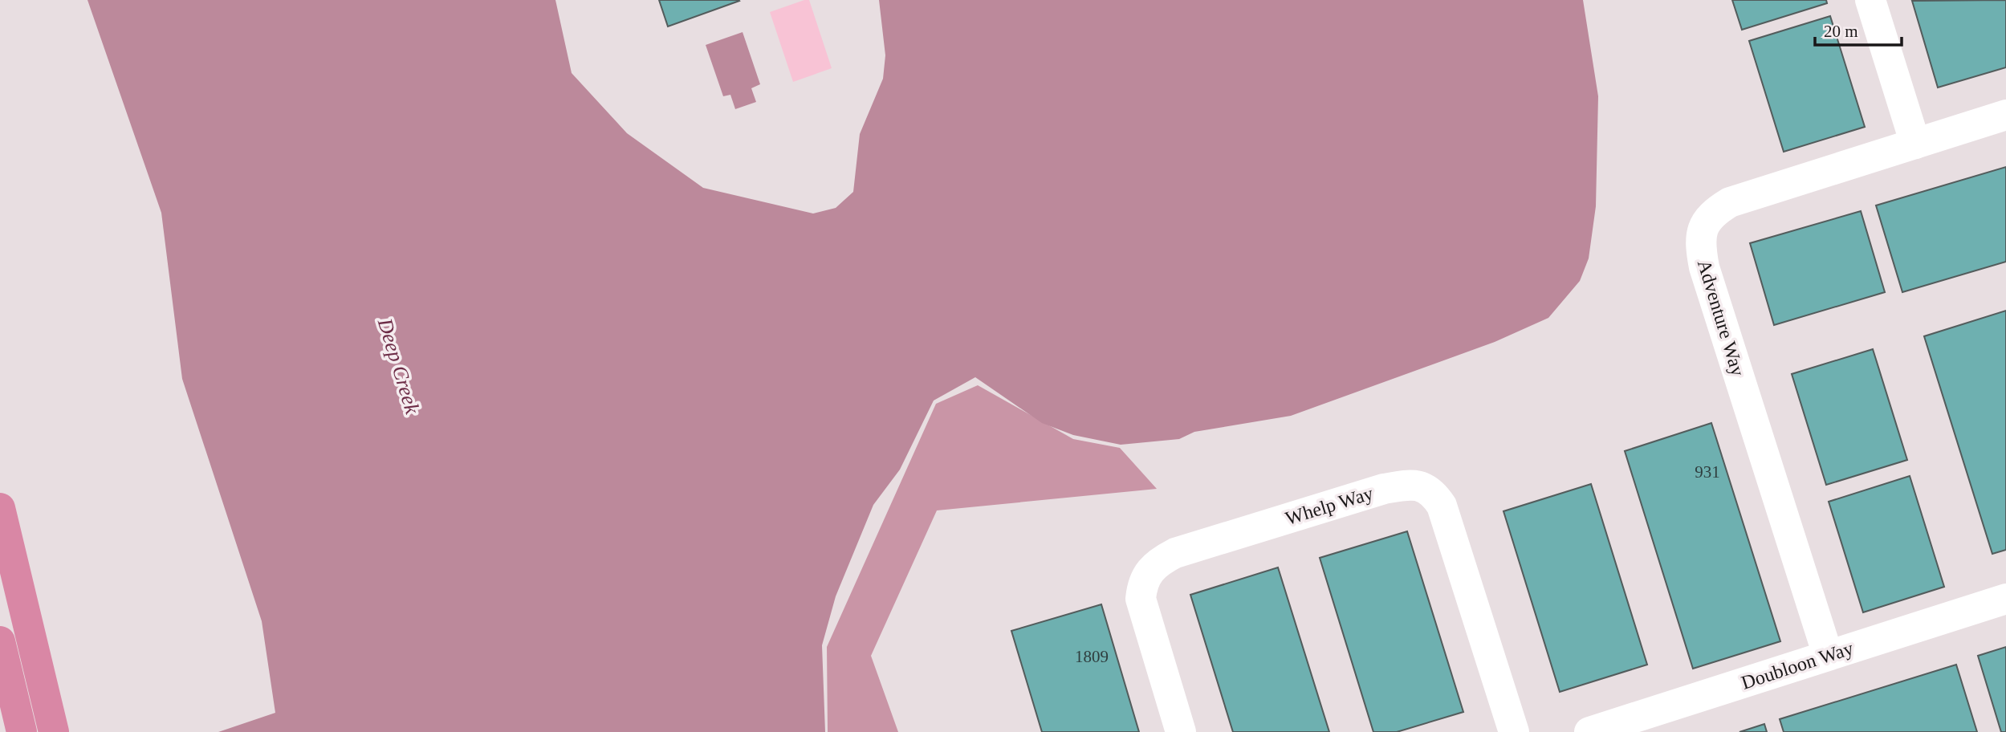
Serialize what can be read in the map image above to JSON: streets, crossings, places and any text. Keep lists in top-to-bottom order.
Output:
{
  "streets": {
    "street": ["Adventure Way", "Whelp Way", "Doubloon Way"]
  },
  "crossings": [
    ["Adventure Way", "Doubloon Way"]
  ],
  "water": ["Deep Creek"],
  "house_numbers": ["931", "1809"],
  "scale_bar": "20 m"
}
